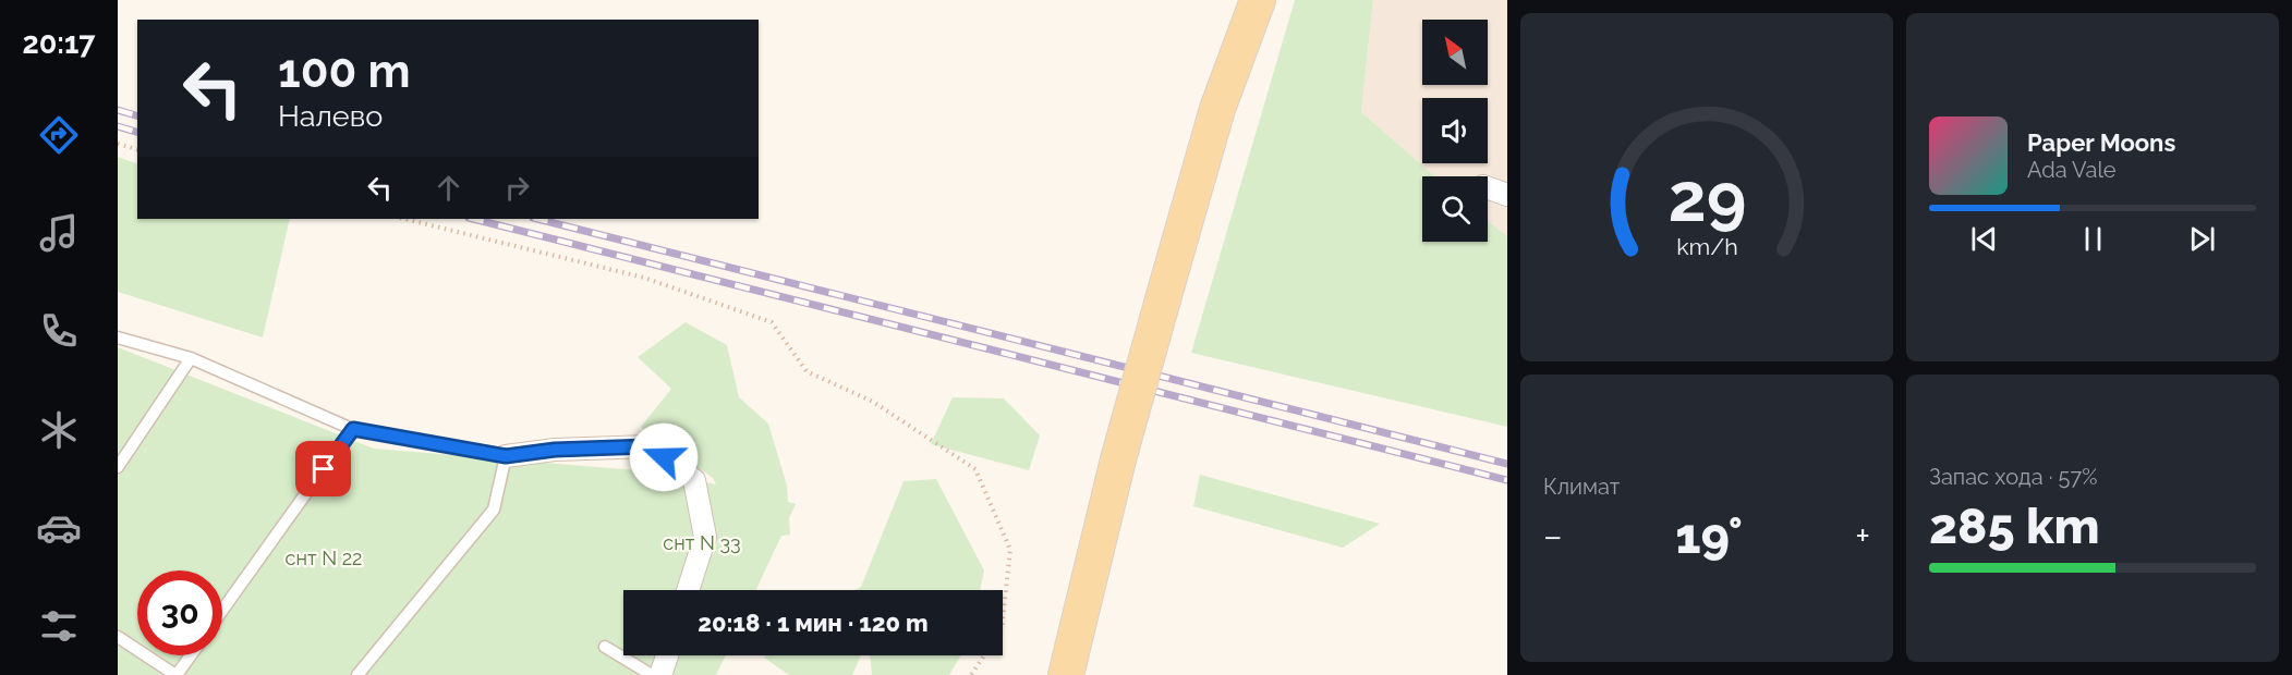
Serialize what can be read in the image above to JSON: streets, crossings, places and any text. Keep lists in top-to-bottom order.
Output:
{
  "parks": ["снт N 33", "снт N 22"],
  "north": "top left",
  "page": {
    "tabs": "20:17",
    "turn": ["100 m", "Налево"],
    "song": ["Paper Moons", "Ada Vale"],
    "tile": [
      "Климат",
      ["Запас хода · 57%", "285 km"]
    ],
    "heat": ["−", "19°", "+"],
    "limit": "30",
    "trip": "20:18 · 1 мин · 120 m",
    "gauge": ["29", "km/h"]
  }
}
